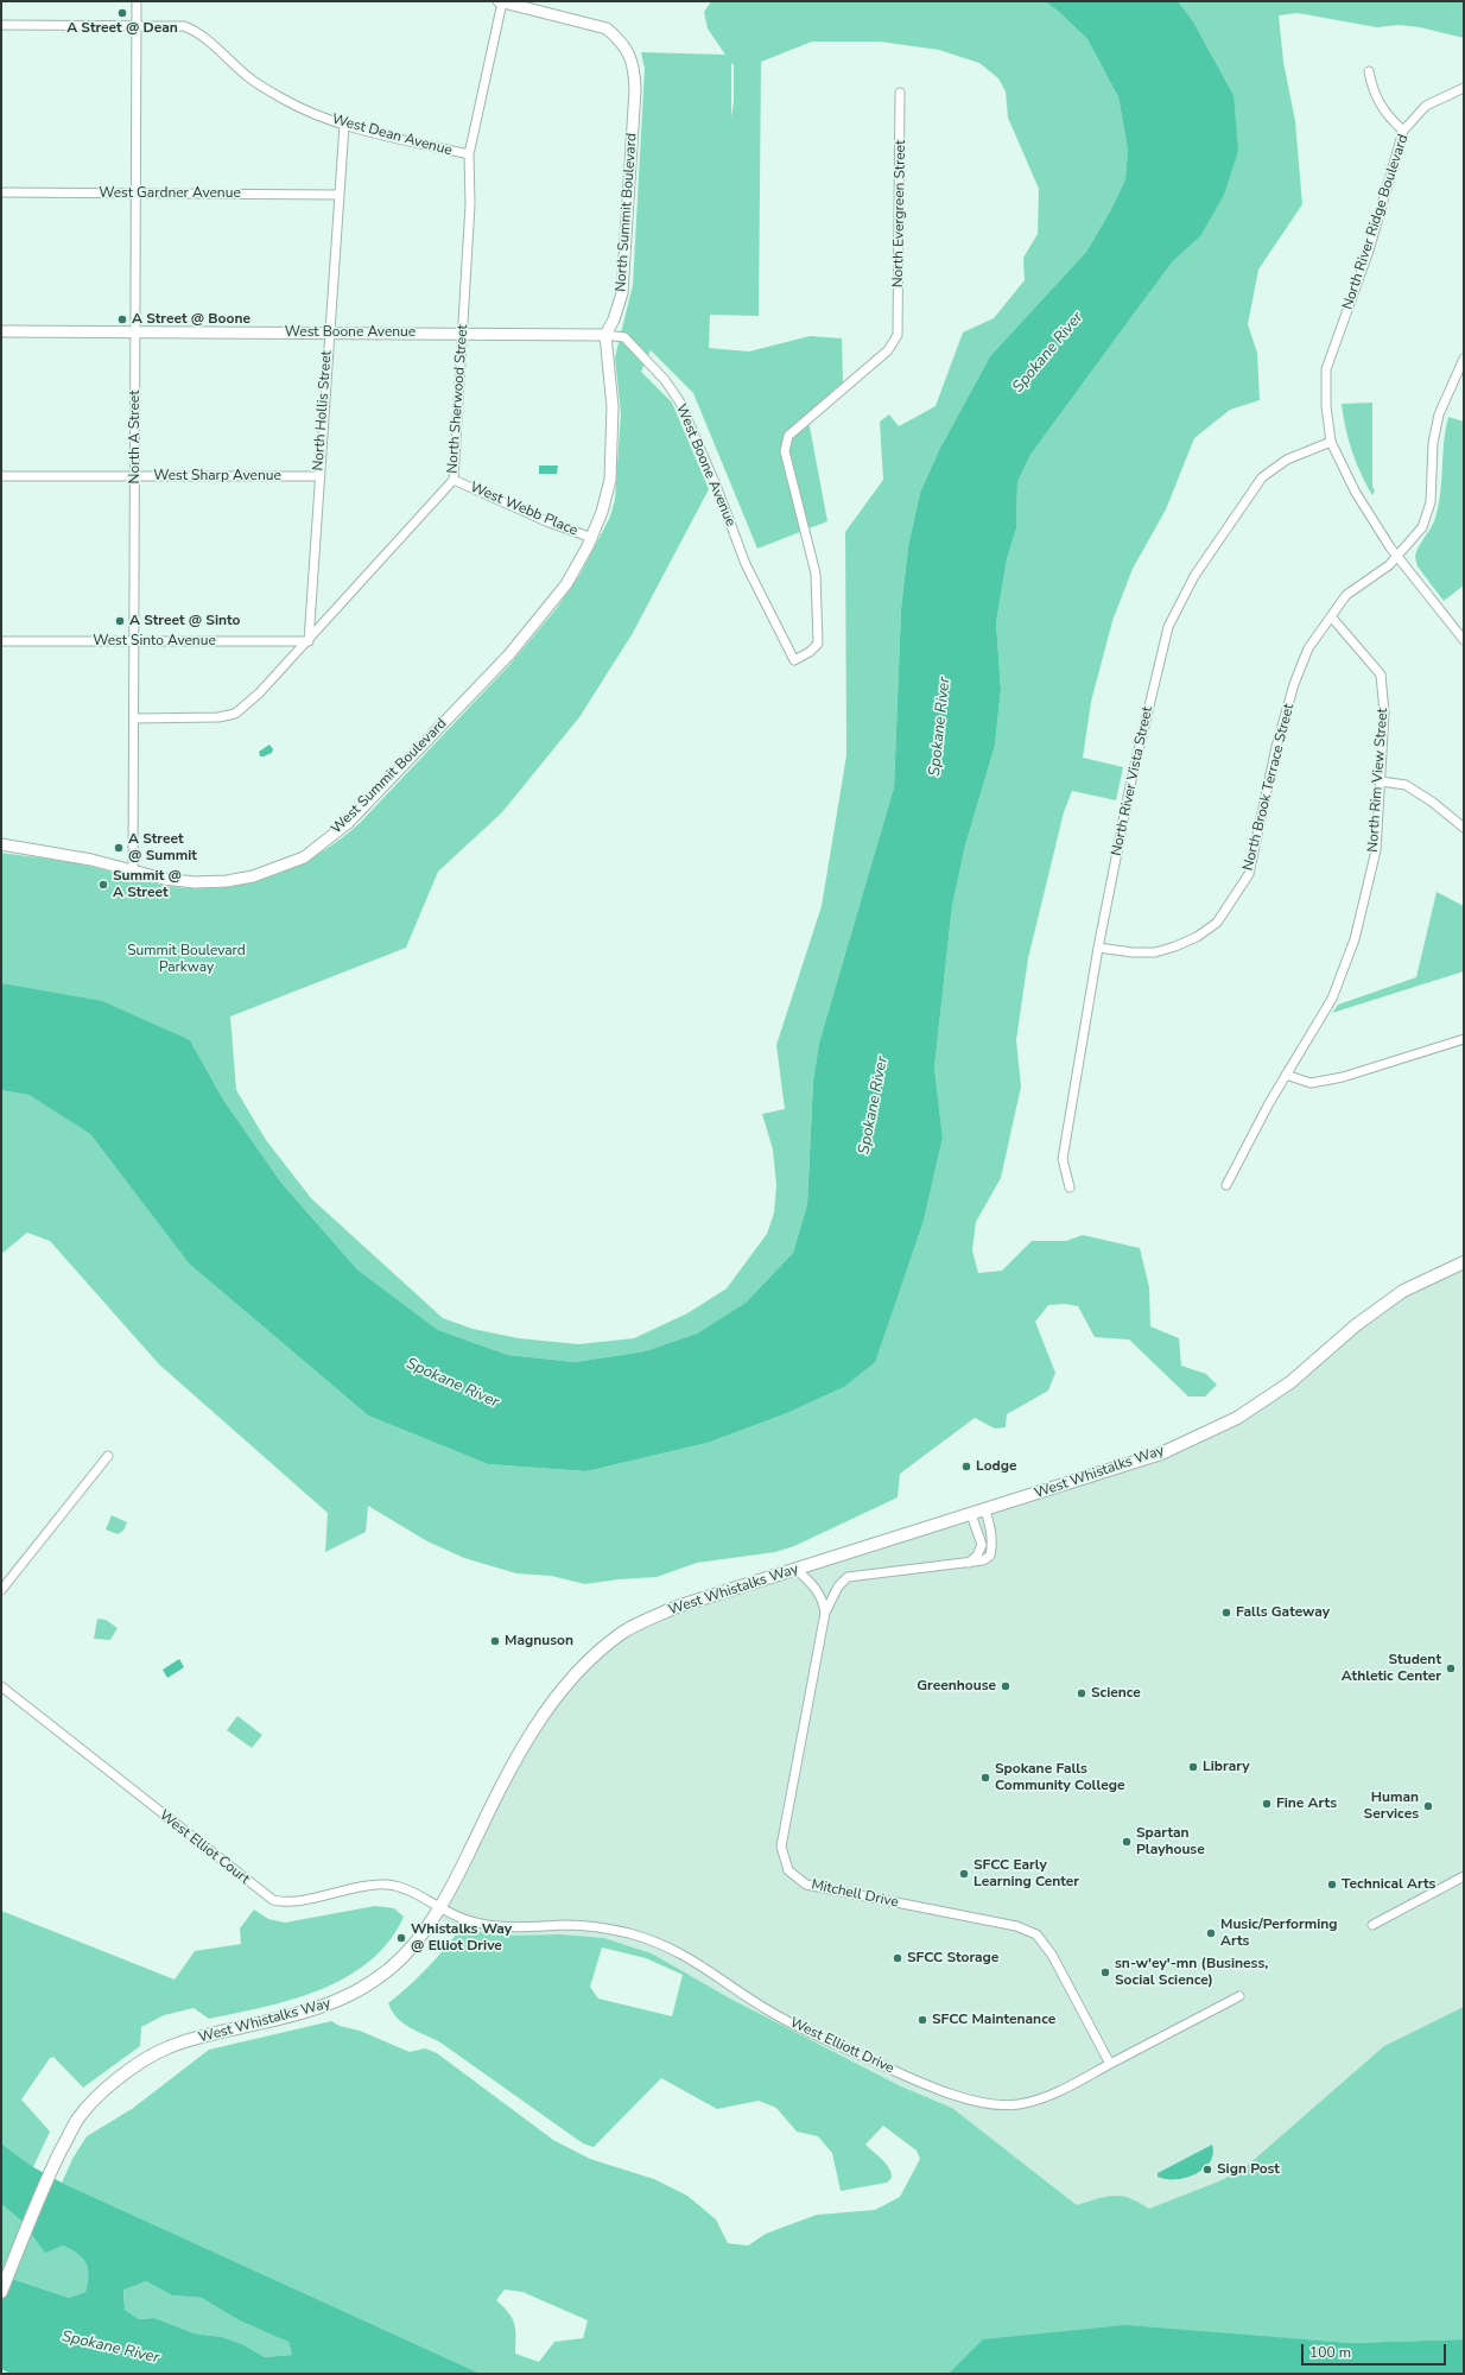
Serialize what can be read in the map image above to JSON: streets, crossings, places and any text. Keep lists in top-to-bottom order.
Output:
{
  "streets": {
    "main road": ["West Whistalks Way"],
    "street": [
      "West Dean Avenue",
      "West Gardner Avenue",
      "North Summit Boulevard",
      "North Evergreen Street",
      "North River Ridge Boulevard",
      "West Boone Avenue",
      "North Sherwood Street",
      "North Hollis Street",
      "North A Street",
      "West Sharp Avenue",
      "West Webb Place",
      "West Sinto Avenue",
      "West Summit Boulevard",
      "North Rim View Street",
      "North River Vista Street",
      "North Brook Terrace Street",
      "West Elliot Court",
      "Mitchell Drive",
      "West Elliott Drive"
    ]
  },
  "crossings": [
    ["West Dean Avenue", "North Sherwood Street"],
    ["West Dean Avenue", "North Hollis Street"],
    ["West Dean Avenue", "North A Street"],
    ["West Gardner Avenue", "North Hollis Street"],
    ["West Gardner Avenue", "North A Street"],
    ["North Summit Boulevard", "West Boone Avenue"],
    ["North Summit Boulevard", "North Sherwood Street"],
    ["North Evergreen Street", "West Boone Avenue"],
    ["North River Ridge Boulevard", "North River Vista Street"],
    ["North River Ridge Boulevard", "North Brook Terrace Street"],
    ["West Boone Avenue", "North Sherwood Street"],
    ["West Boone Avenue", "North Hollis Street"],
    ["West Boone Avenue", "North A Street"],
    ["North Sherwood Street", "North Hollis Street"],
    ["North Sherwood Street", "North A Street"],
    ["North Sherwood Street", "West Webb Place"],
    ["North Sherwood Street", "West Sinto Avenue"],
    ["North Hollis Street", "West Sharp Avenue"],
    ["North Hollis Street", "West Sinto Avenue"],
    ["North A Street", "West Sharp Avenue"],
    ["North A Street", "West Sinto Avenue"],
    ["North A Street", "West Summit Boulevard"],
    ["West Webb Place", "West Summit Boulevard"],
    ["North Rim View Street", "North Brook Terrace Street"],
    ["North River Vista Street", "North Brook Terrace Street"],
    ["West Whistalks Way", "West Elliot Court"],
    ["West Whistalks Way", "Mitchell Drive"],
    ["West Whistalks Way", "West Elliott Drive"],
    ["West Elliot Court", "West Elliott Drive"],
    ["Mitchell Drive", "West Elliott Drive"]
  ],
  "water": ["Spokane River"],
  "parks": ["Summit Boulevard Parkway"],
  "places": [
    "A Street @ Dean",
    "A Street @ Boone",
    "A Street @ Sinto",
    "A Street @ Summit",
    "Summit @ A Street",
    "Lodge",
    "Falls Gateway",
    "Magnuson",
    "Student Athletic Center",
    "Greenhouse",
    "Science",
    "Library",
    "Spokane Falls Community College",
    "Fine Arts",
    "Human Services",
    "Spartan Playhouse",
    "SFCC Early Learning Center",
    "Technical Arts",
    "Music/Performing Arts",
    "Whistalks Way @ Elliot Drive",
    "SFCC Storage",
    "sn-w'ey'-mn (Business, Social Science)",
    "SFCC Maintenance",
    "Sign Post"
  ],
  "scale_bar": "100 m"
}
